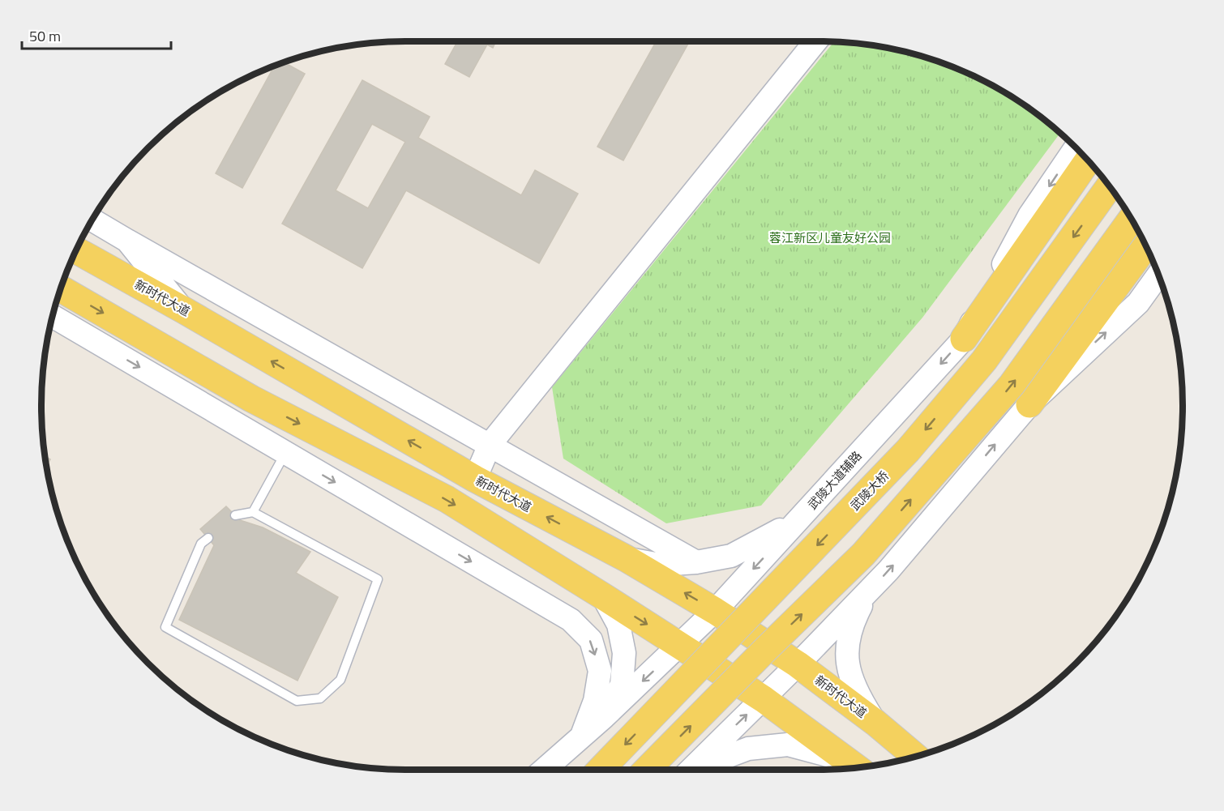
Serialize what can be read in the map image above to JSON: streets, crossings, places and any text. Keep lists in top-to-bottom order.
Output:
{
  "streets": {
    "main road": ["新时代大道", "武陵大桥"],
    "street": ["武陵大道辅路"]
  },
  "crossings": [
    ["新时代大道", "武陵大道辅路"]
  ],
  "parks": ["蓉江新区儿童友好公园"],
  "scale_bar": "50 m"
}
